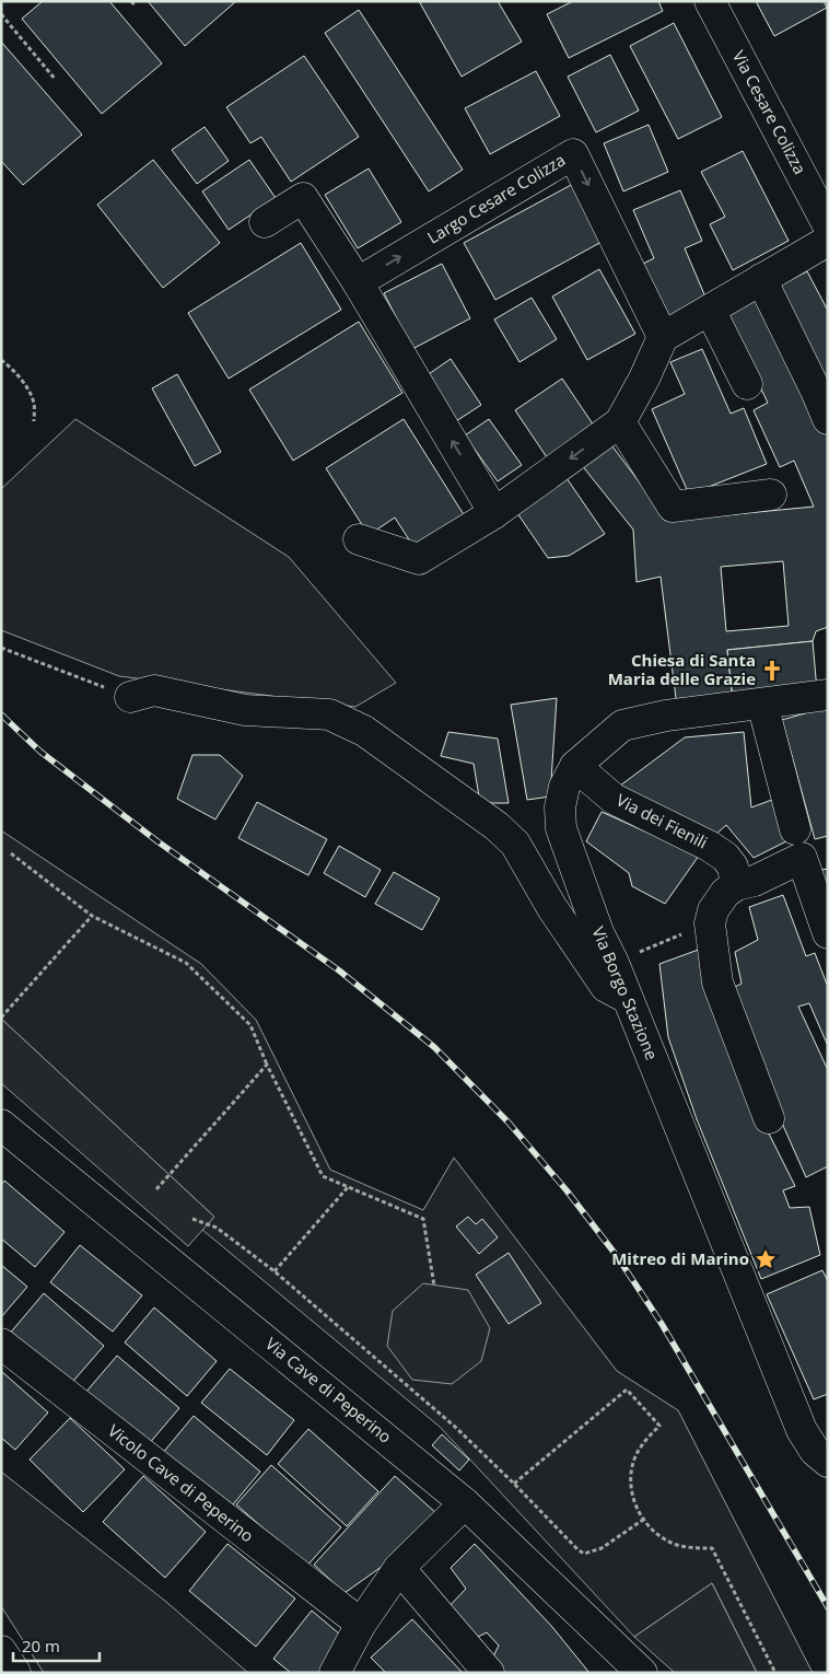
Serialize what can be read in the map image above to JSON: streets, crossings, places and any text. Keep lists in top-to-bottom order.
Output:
{
  "streets": {
    "street": [
      "Via Cesare Colizza",
      "Largo Cesare Colizza",
      "Via dei Fienili",
      "Via Borgo Stazione",
      "Via Cave di Peperino",
      "Vicolo Cave di Peperino"
    ]
  },
  "crossings": [
    ["Via dei Fienili", "Via Borgo Stazione"]
  ],
  "places": {
    "church": ["Chiesa di Santa Maria delle Grazie"],
    "place": ["Mitreo di Marino"]
  },
  "scale_bar": "20 m"
}
